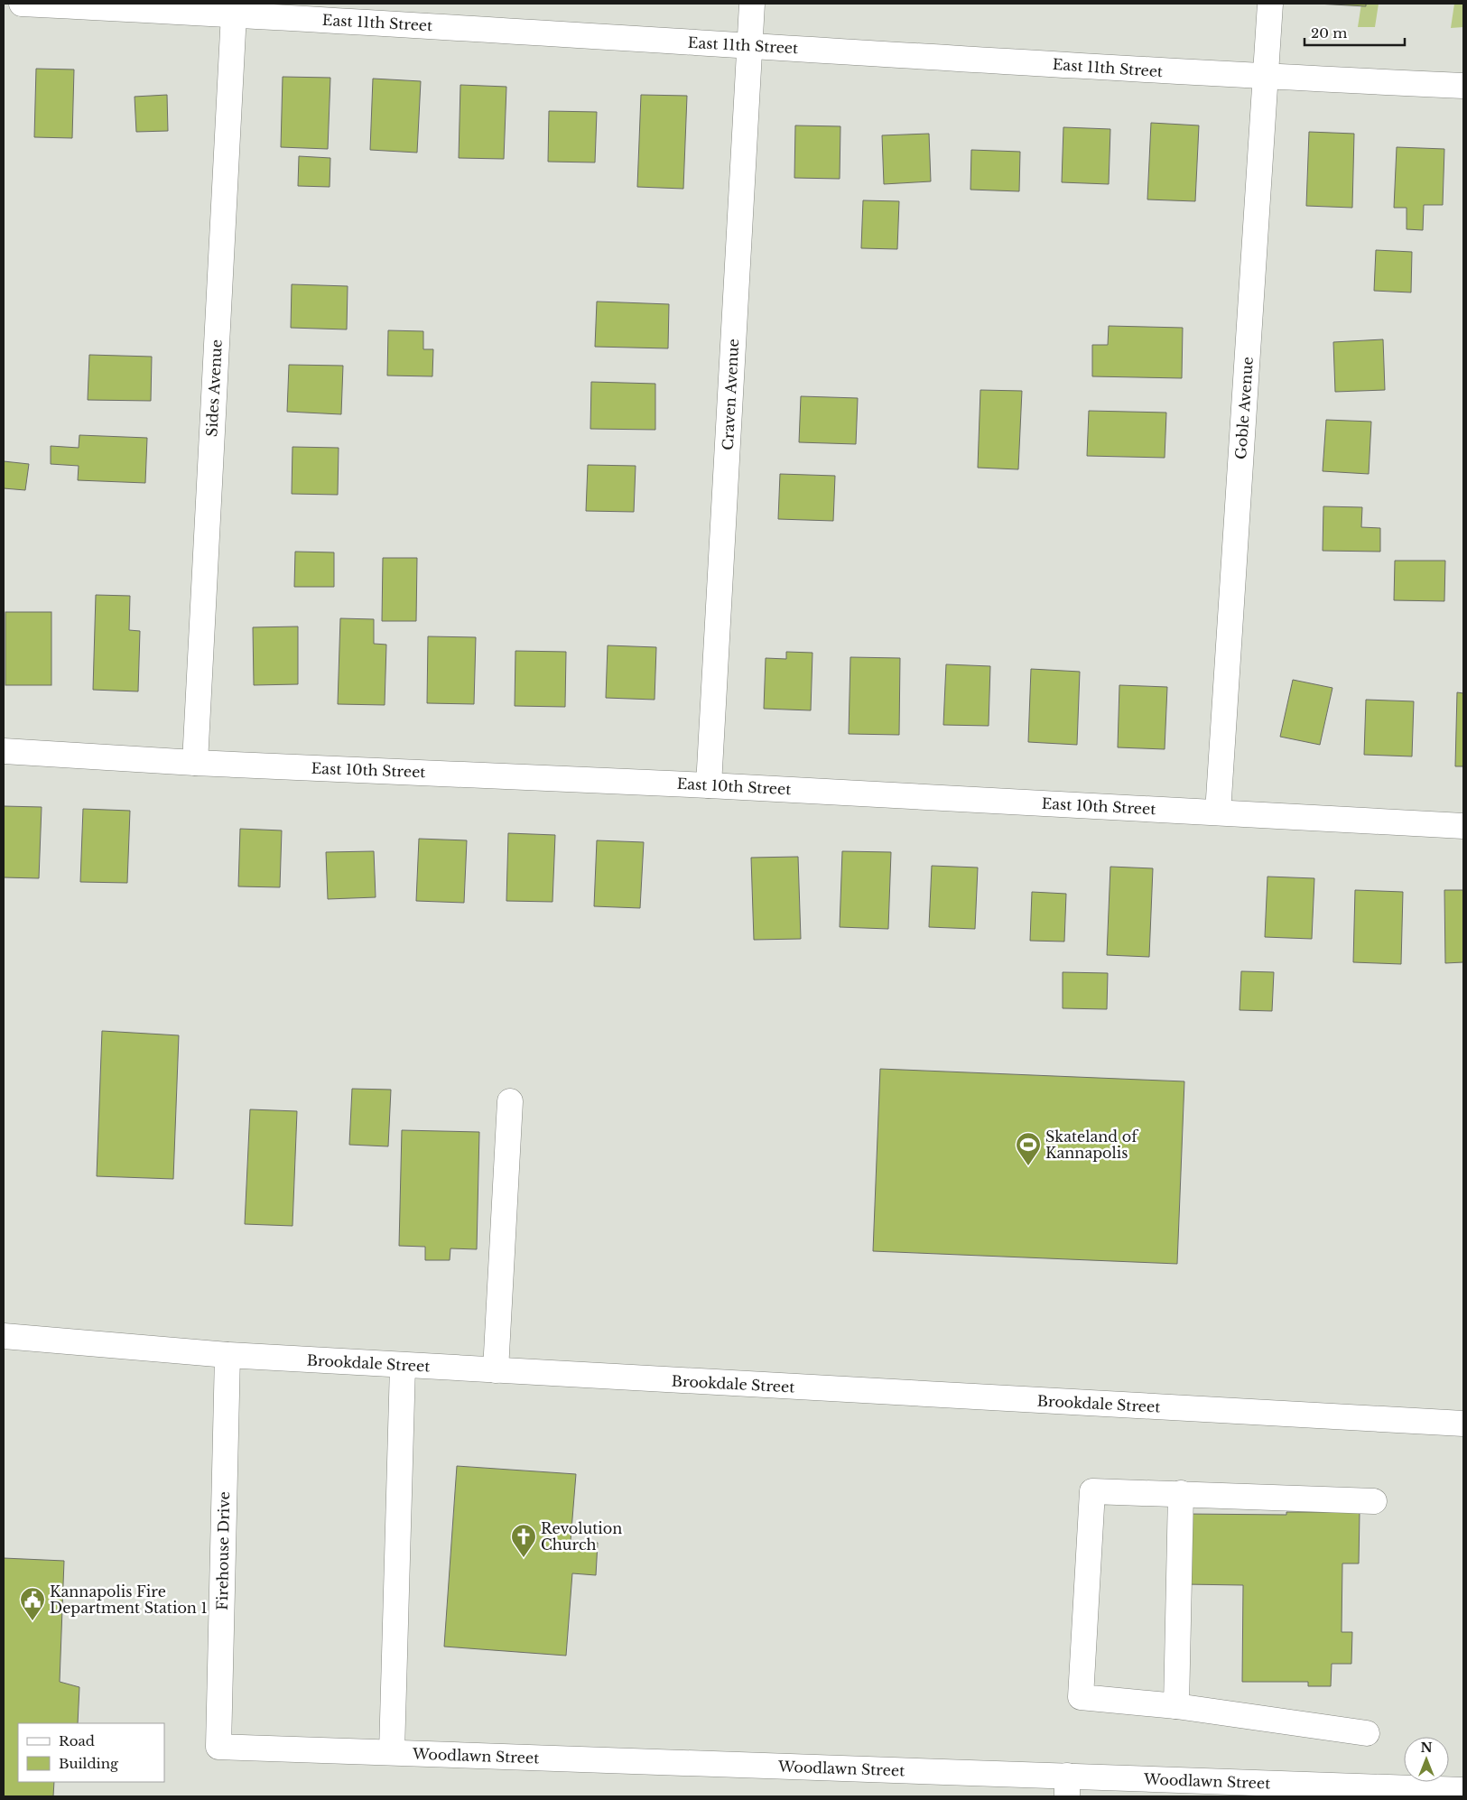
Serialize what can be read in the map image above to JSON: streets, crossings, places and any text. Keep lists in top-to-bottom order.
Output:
{
  "streets": {
    "street": [
      "East 11th Street",
      "Sides Avenue",
      "Craven Avenue",
      "Goble Avenue",
      "East 10th Street",
      "Brookdale Street",
      "Firehouse Drive",
      "Woodlawn Street"
    ]
  },
  "crossings": [
    ["East 11th Street", "Sides Avenue"],
    ["East 11th Street", "Craven Avenue"],
    ["East 11th Street", "Goble Avenue"],
    ["Sides Avenue", "East 10th Street"],
    ["Craven Avenue", "East 10th Street"],
    ["Goble Avenue", "East 10th Street"],
    ["Brookdale Street", "Firehouse Drive"],
    ["Firehouse Drive", "Woodlawn Street"]
  ],
  "places": {
    "sports": ["Skateland of Kannapolis"],
    "church": ["Revolution Church"],
    "public building": ["Kannapolis Fire Department Station 1"]
  },
  "legend": ["Road", "Building"],
  "scale_bar": "20 m",
  "north": "top"
}
